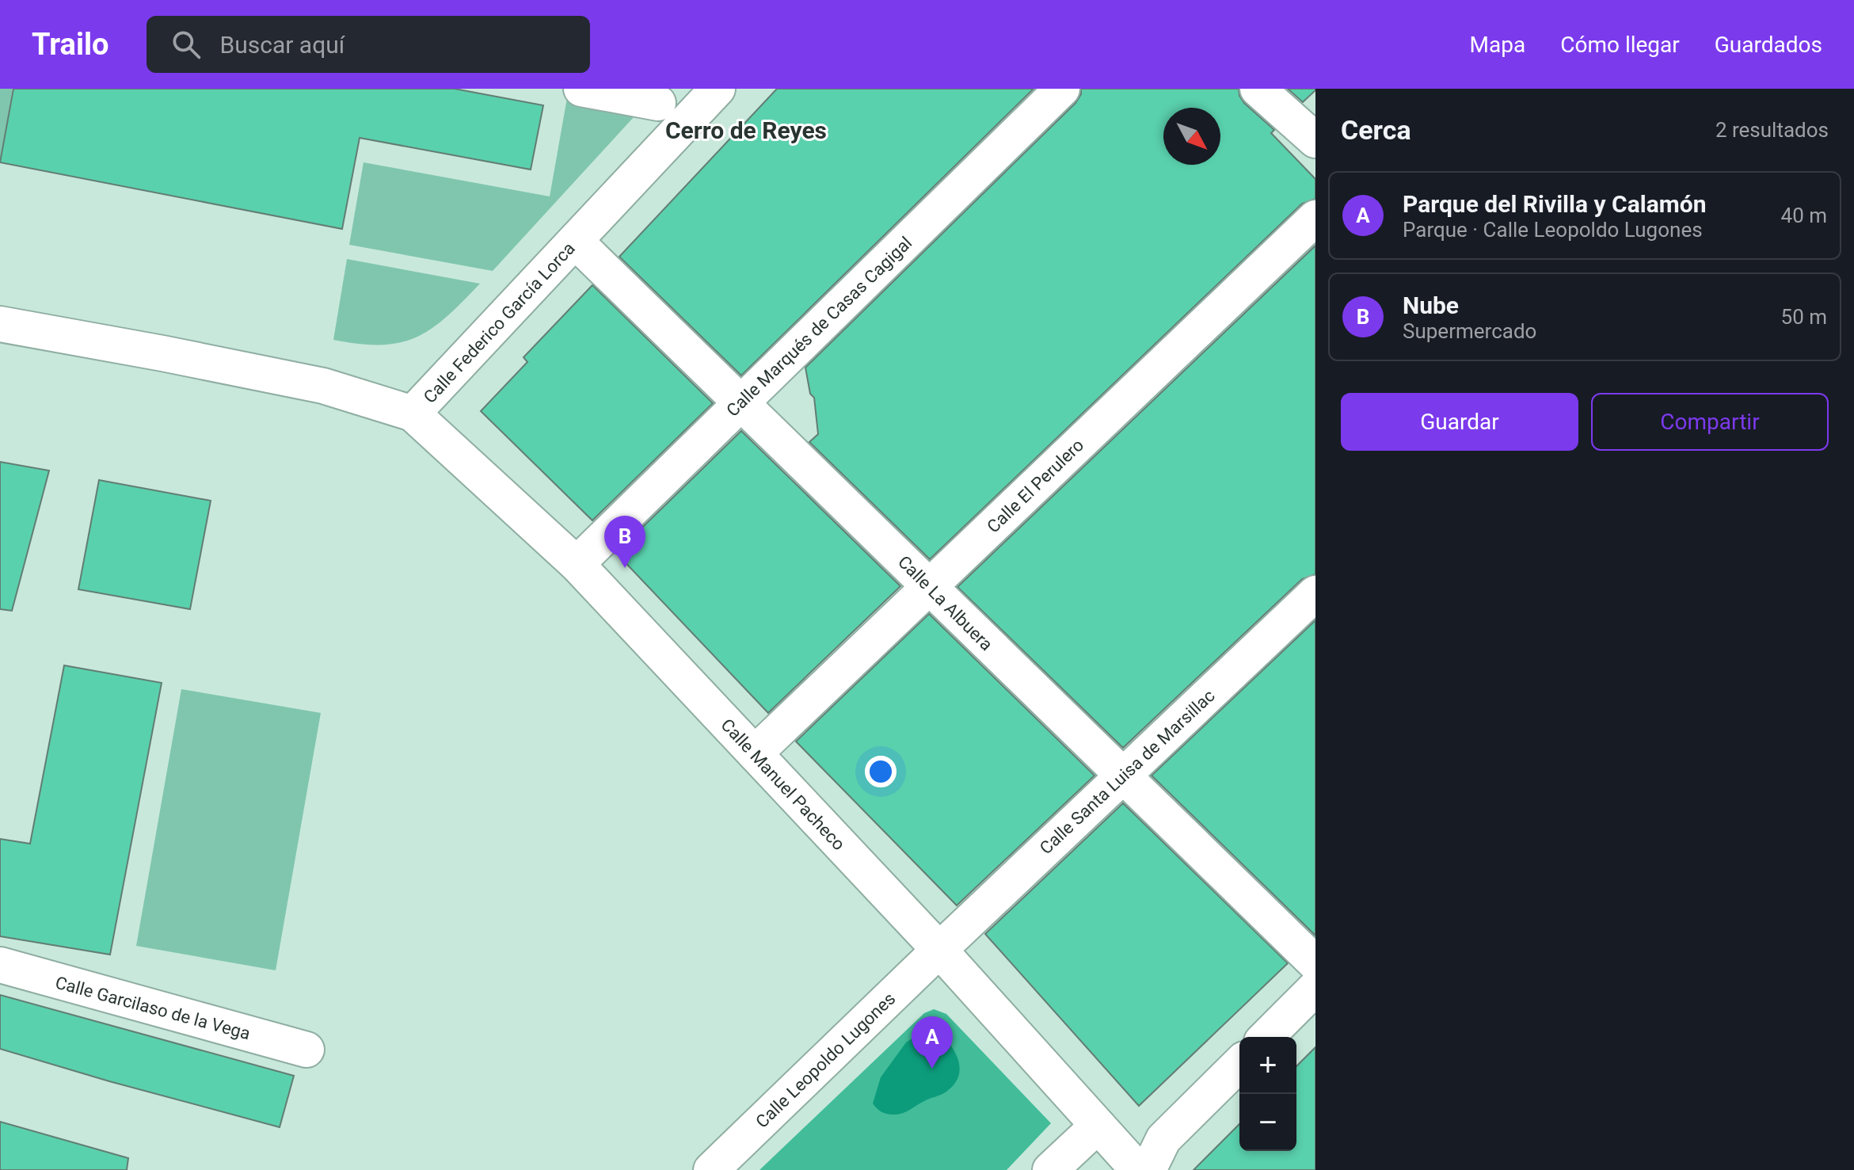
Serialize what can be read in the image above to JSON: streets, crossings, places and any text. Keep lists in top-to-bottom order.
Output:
{
  "streets": {
    "street": [
      "Calle Federico García Lorca",
      "Calle Marqués de Casas Cagigal",
      "Calle El Perulero",
      "Calle La Albuera",
      "Calle Santa Luisa de Marsillac",
      "Calle Manuel Pacheco",
      "Calle Garcilaso de la Vega",
      "Calle Leopoldo Lugones"
    ]
  },
  "crossings": [
    ["Calle Federico García Lorca", "Calle La Albuera"],
    ["Calle Federico García Lorca", "Calle Manuel Pacheco"],
    ["Calle Marqués de Casas Cagigal", "Calle La Albuera"],
    ["Calle Marqués de Casas Cagigal", "Calle Manuel Pacheco"],
    ["Calle El Perulero", "Calle La Albuera"],
    ["Calle El Perulero", "Calle Manuel Pacheco"],
    ["Calle La Albuera", "Calle Santa Luisa de Marsillac"],
    ["Calle Santa Luisa de Marsillac", "Calle Manuel Pacheco"],
    ["Calle Santa Luisa de Marsillac", "Calle Leopoldo Lugones"],
    ["Calle Manuel Pacheco", "Calle Leopoldo Lugones"]
  ],
  "districts": ["Cerro de Reyes"],
  "north": "bottom right",
  "page": {
    "header": "Trailo",
    "search": "Buscar aquí",
    "nav": ["Mapa", "Cómo llegar", "Guardados"],
    "heading": ["Cerca", "2 resultados"],
    "list": [
      {
        "mark": "A",
        "name": "Parque del Rivilla y Calamón",
        "note": "Parque · Calle Leopoldo Lugones",
        "value": "40 m"
      },
      {
        "mark": "B",
        "name": "Nube",
        "note": "Supermercado",
        "value": "50 m"
      }
    ],
    "buttons": ["Guardar", "Compartir"],
    "pins": ["B", "A"],
    "map_buttons": ["+", "−"]
  }
}
